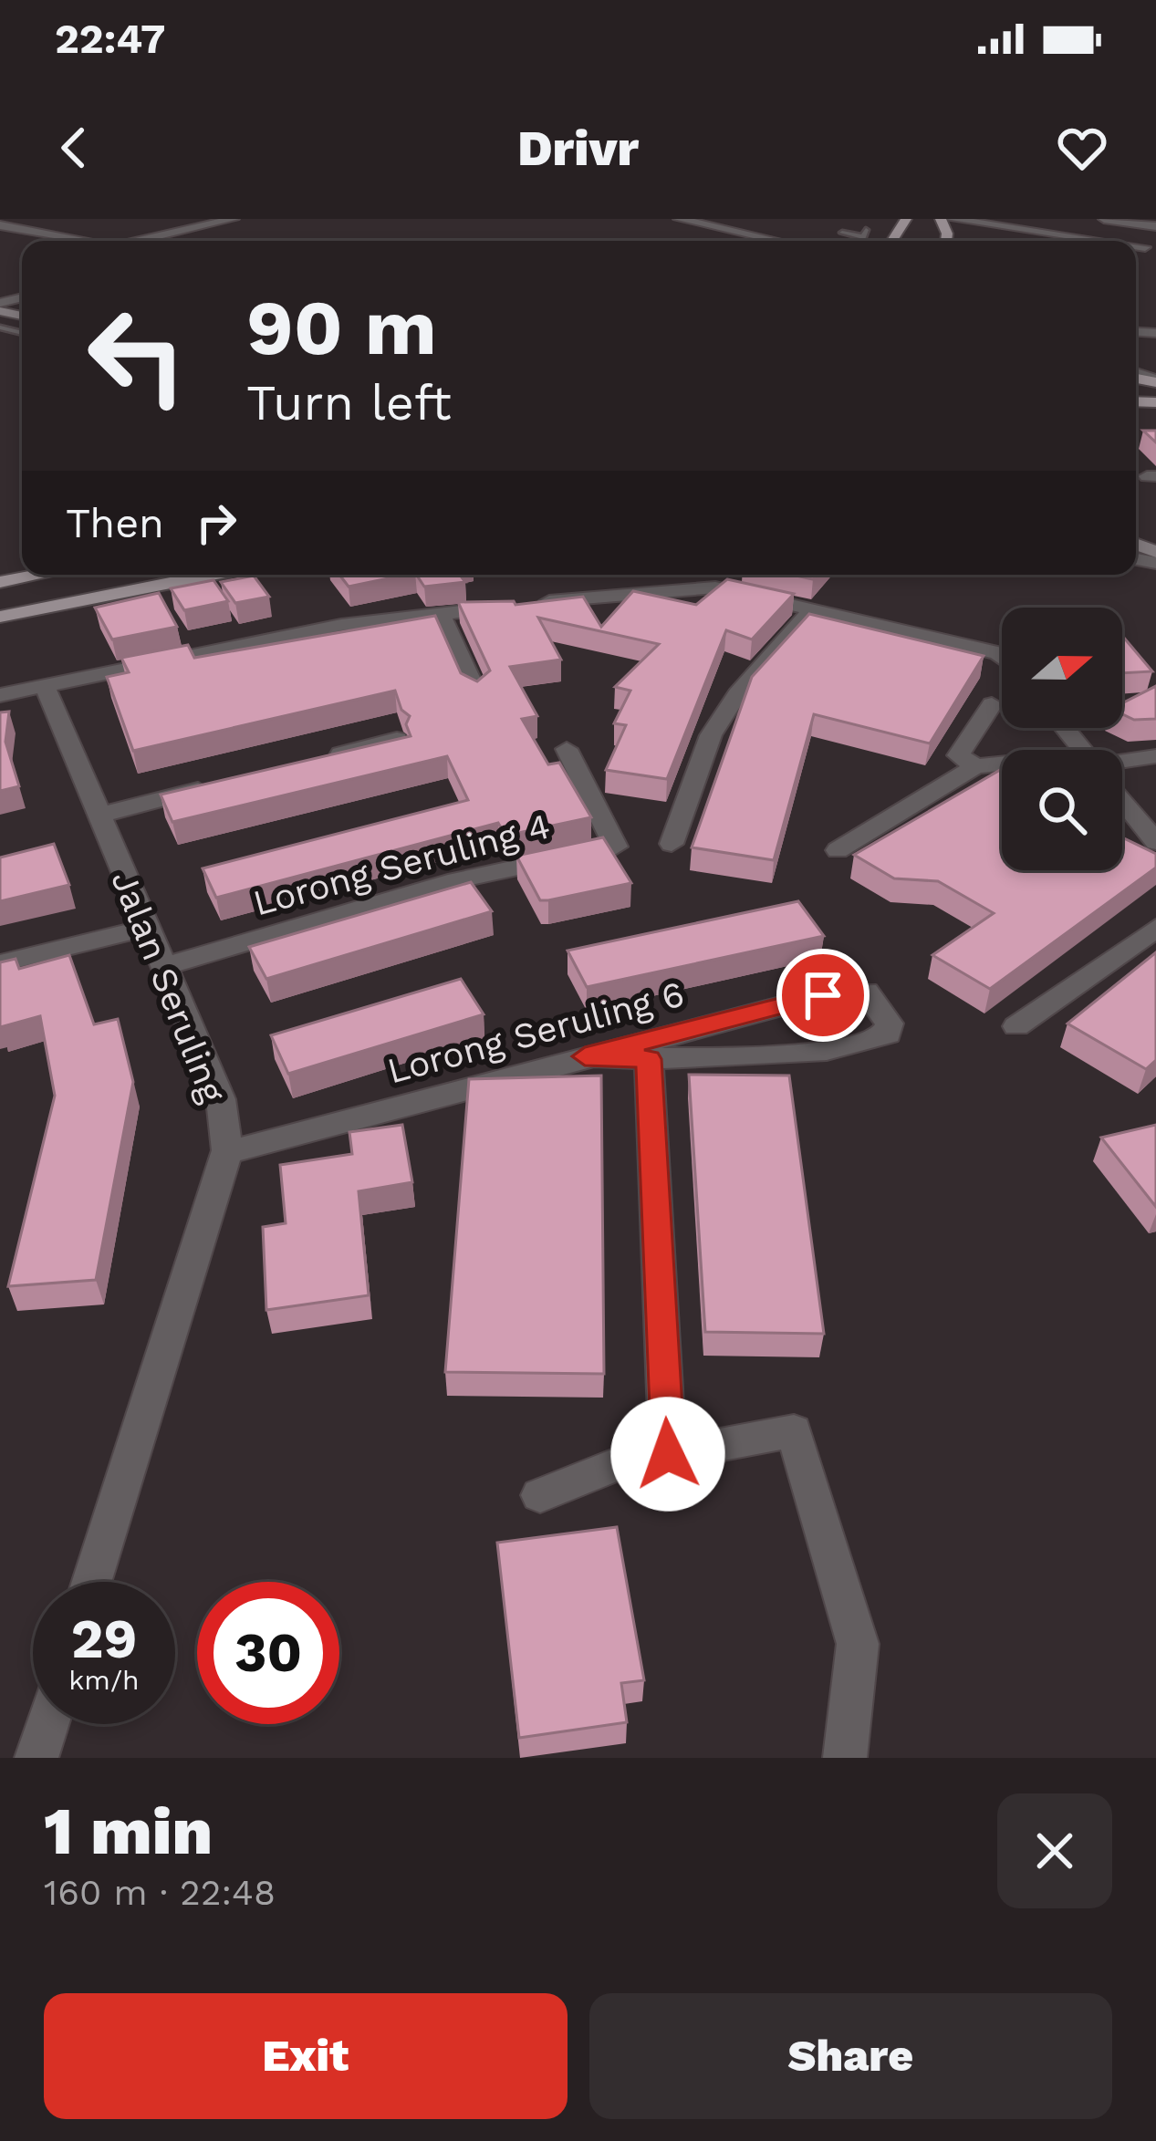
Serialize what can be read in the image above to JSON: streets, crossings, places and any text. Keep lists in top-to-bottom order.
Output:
{
  "streets": {
    "street": ["Lorong Seruling 4", "Jalan Seruling", "Lorong Seruling 6"]
  },
  "crossings": [
    ["Lorong Seruling 4", "Jalan Seruling"],
    ["Jalan Seruling", "Lorong Seruling 6"]
  ],
  "north": "right",
  "page": {
    "status": "22:47",
    "header": "Drivr",
    "turn": ["90 m", "Turn left"],
    "then": "Then",
    "speed": "29 km/h",
    "limit": "30",
    "heading": ["1 min", "160 m · 22:48"],
    "buttons": ["Exit", "Share"]
  }
}
